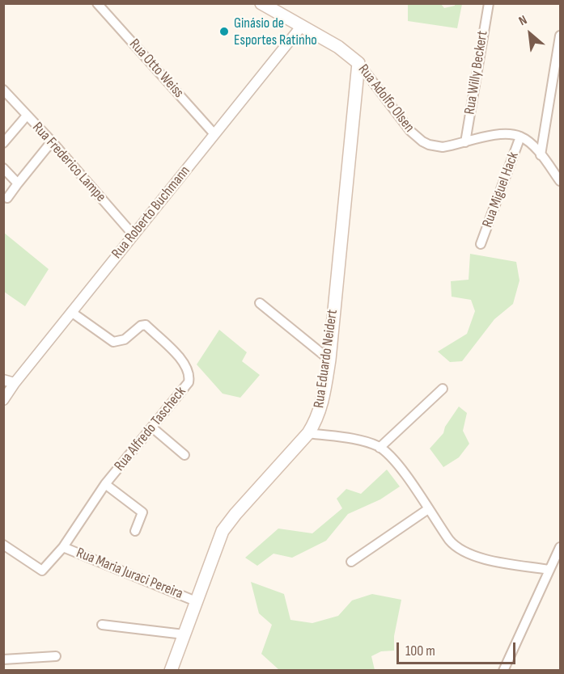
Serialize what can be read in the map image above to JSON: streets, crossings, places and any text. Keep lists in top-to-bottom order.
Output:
{
  "streets": {
    "main road": ["Rua Adolfo Olsen", "Rua Eduardo Neidert"],
    "street": [
      "Rua Otto Weiss",
      "Rua Willy Beckert",
      "Rua Frederico Lampe",
      "Rua Miguel Hack",
      "Rua Roberto Buchmann",
      "Rua Alfredo Tascheck",
      "Rua Maria Juraci Pereira"
    ]
  },
  "crossings": [
    ["Rua Otto Weiss", "Rua Roberto Buchmann"],
    ["Rua Willy Beckert", "Rua Adolfo Olsen"],
    ["Rua Adolfo Olsen", "Rua Miguel Hack"],
    ["Rua Adolfo Olsen", "Rua Roberto Buchmann"],
    ["Rua Adolfo Olsen", "Rua Eduardo Neidert"],
    ["Rua Frederico Lampe", "Rua Roberto Buchmann"],
    ["Rua Roberto Buchmann", "Rua Alfredo Tascheck"],
    ["Rua Eduardo Neidert", "Rua Maria Juraci Pereira"],
    ["Rua Alfredo Tascheck", "Rua Maria Juraci Pereira"]
  ],
  "places": ["Ginásio de Esportes Ratinho"],
  "scale_bar": "100 m",
  "north": "top left"
}
